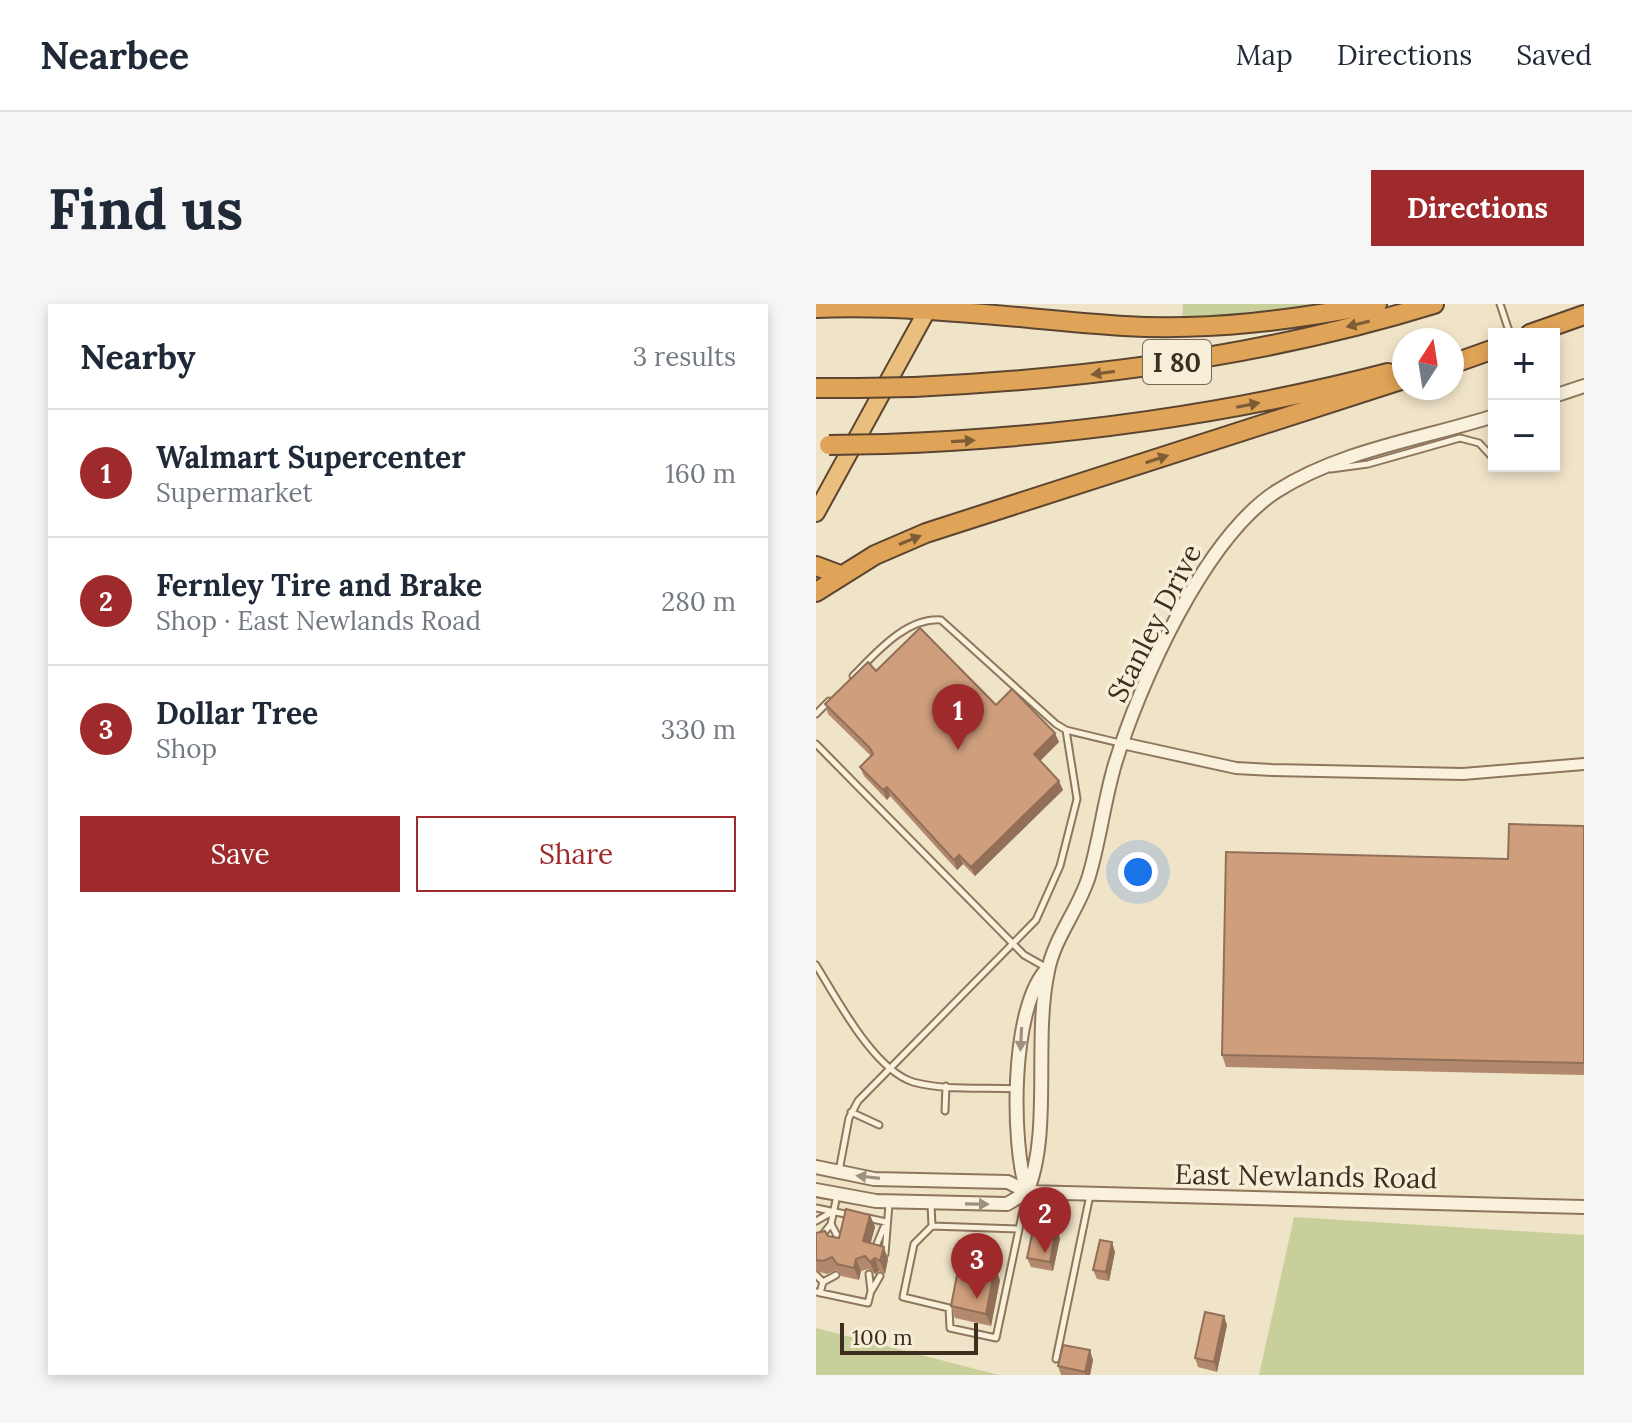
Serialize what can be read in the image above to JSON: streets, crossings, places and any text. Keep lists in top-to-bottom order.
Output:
{
  "streets": {
    "highway": ["I 80"],
    "street": ["Stanley Drive", "East Newlands Road"]
  },
  "crossings": [
    ["Stanley Drive", "East Newlands Road"]
  ],
  "scale_bar": "100 m",
  "north": "top",
  "page": {
    "header": "Nearbee",
    "nav": ["Map", "Directions", "Saved"],
    "buttons": [
      "Directions",
      ["Save", "Share"]
    ],
    "title": "Find us",
    "heading": ["Nearby", "3 results"],
    "map_buttons": ["+", "−"],
    "list": [
      {
        "mark": "1",
        "name": "Walmart Supercenter",
        "note": "Supermarket",
        "value": "160 m"
      },
      {
        "mark": "2",
        "name": "Fernley Tire and Brake",
        "note": "Shop · East Newlands Road",
        "value": "280 m"
      },
      {
        "mark": "3",
        "name": "Dollar Tree",
        "note": "Shop",
        "value": "330 m"
      }
    ],
    "pins": ["1", "2", "3"],
    "scale": "100 m"
  }
}
